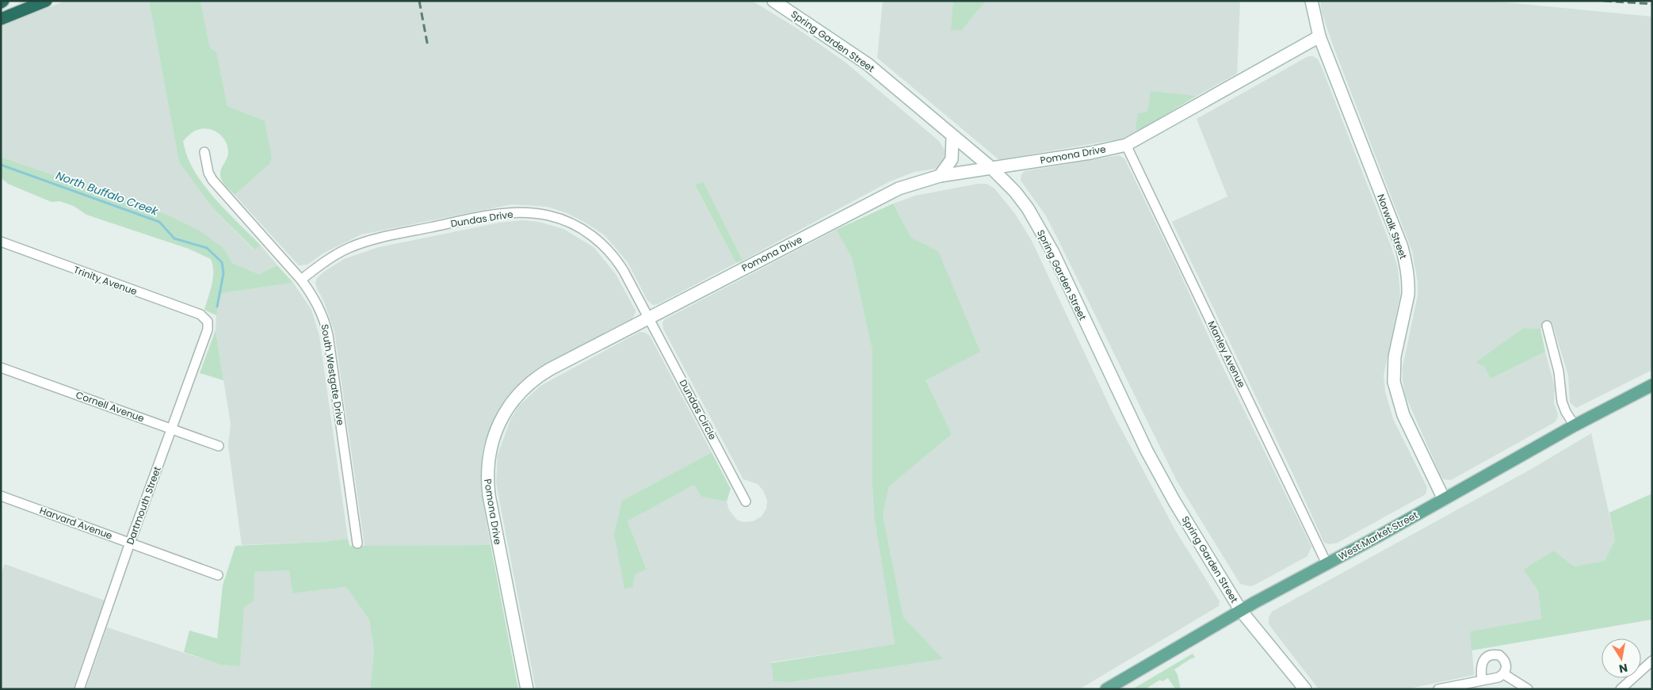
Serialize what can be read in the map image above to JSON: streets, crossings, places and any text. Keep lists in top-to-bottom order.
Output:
{
  "streets": {
    "main road": ["West Market Street"],
    "street": [
      "Spring Garden Street",
      "Pomona Drive",
      "Dundas Drive",
      "Norwalk Street",
      "Trinity Avenue",
      "Manley Avenue",
      "South Westgate Drive",
      "Cornell Avenue",
      "Dundas Circle",
      "Dartmouth Street",
      "Harvard Avenue"
    ]
  },
  "crossings": [
    ["Spring Garden Street", "Pomona Drive"],
    ["Spring Garden Street", "West Market Street"],
    ["Pomona Drive", "Dundas Drive"],
    ["Pomona Drive", "Norwalk Street"],
    ["Pomona Drive", "Manley Avenue"],
    ["Pomona Drive", "Dundas Circle"],
    ["Dundas Drive", "South Westgate Drive"],
    ["Dundas Drive", "Dundas Circle"],
    ["Norwalk Street", "West Market Street"],
    ["Trinity Avenue", "Dartmouth Street"],
    ["Manley Avenue", "West Market Street"],
    ["Cornell Avenue", "Dartmouth Street"],
    ["Dartmouth Street", "Harvard Avenue"]
  ],
  "water": ["North Buffalo Creek"],
  "north": "bottom"
}
